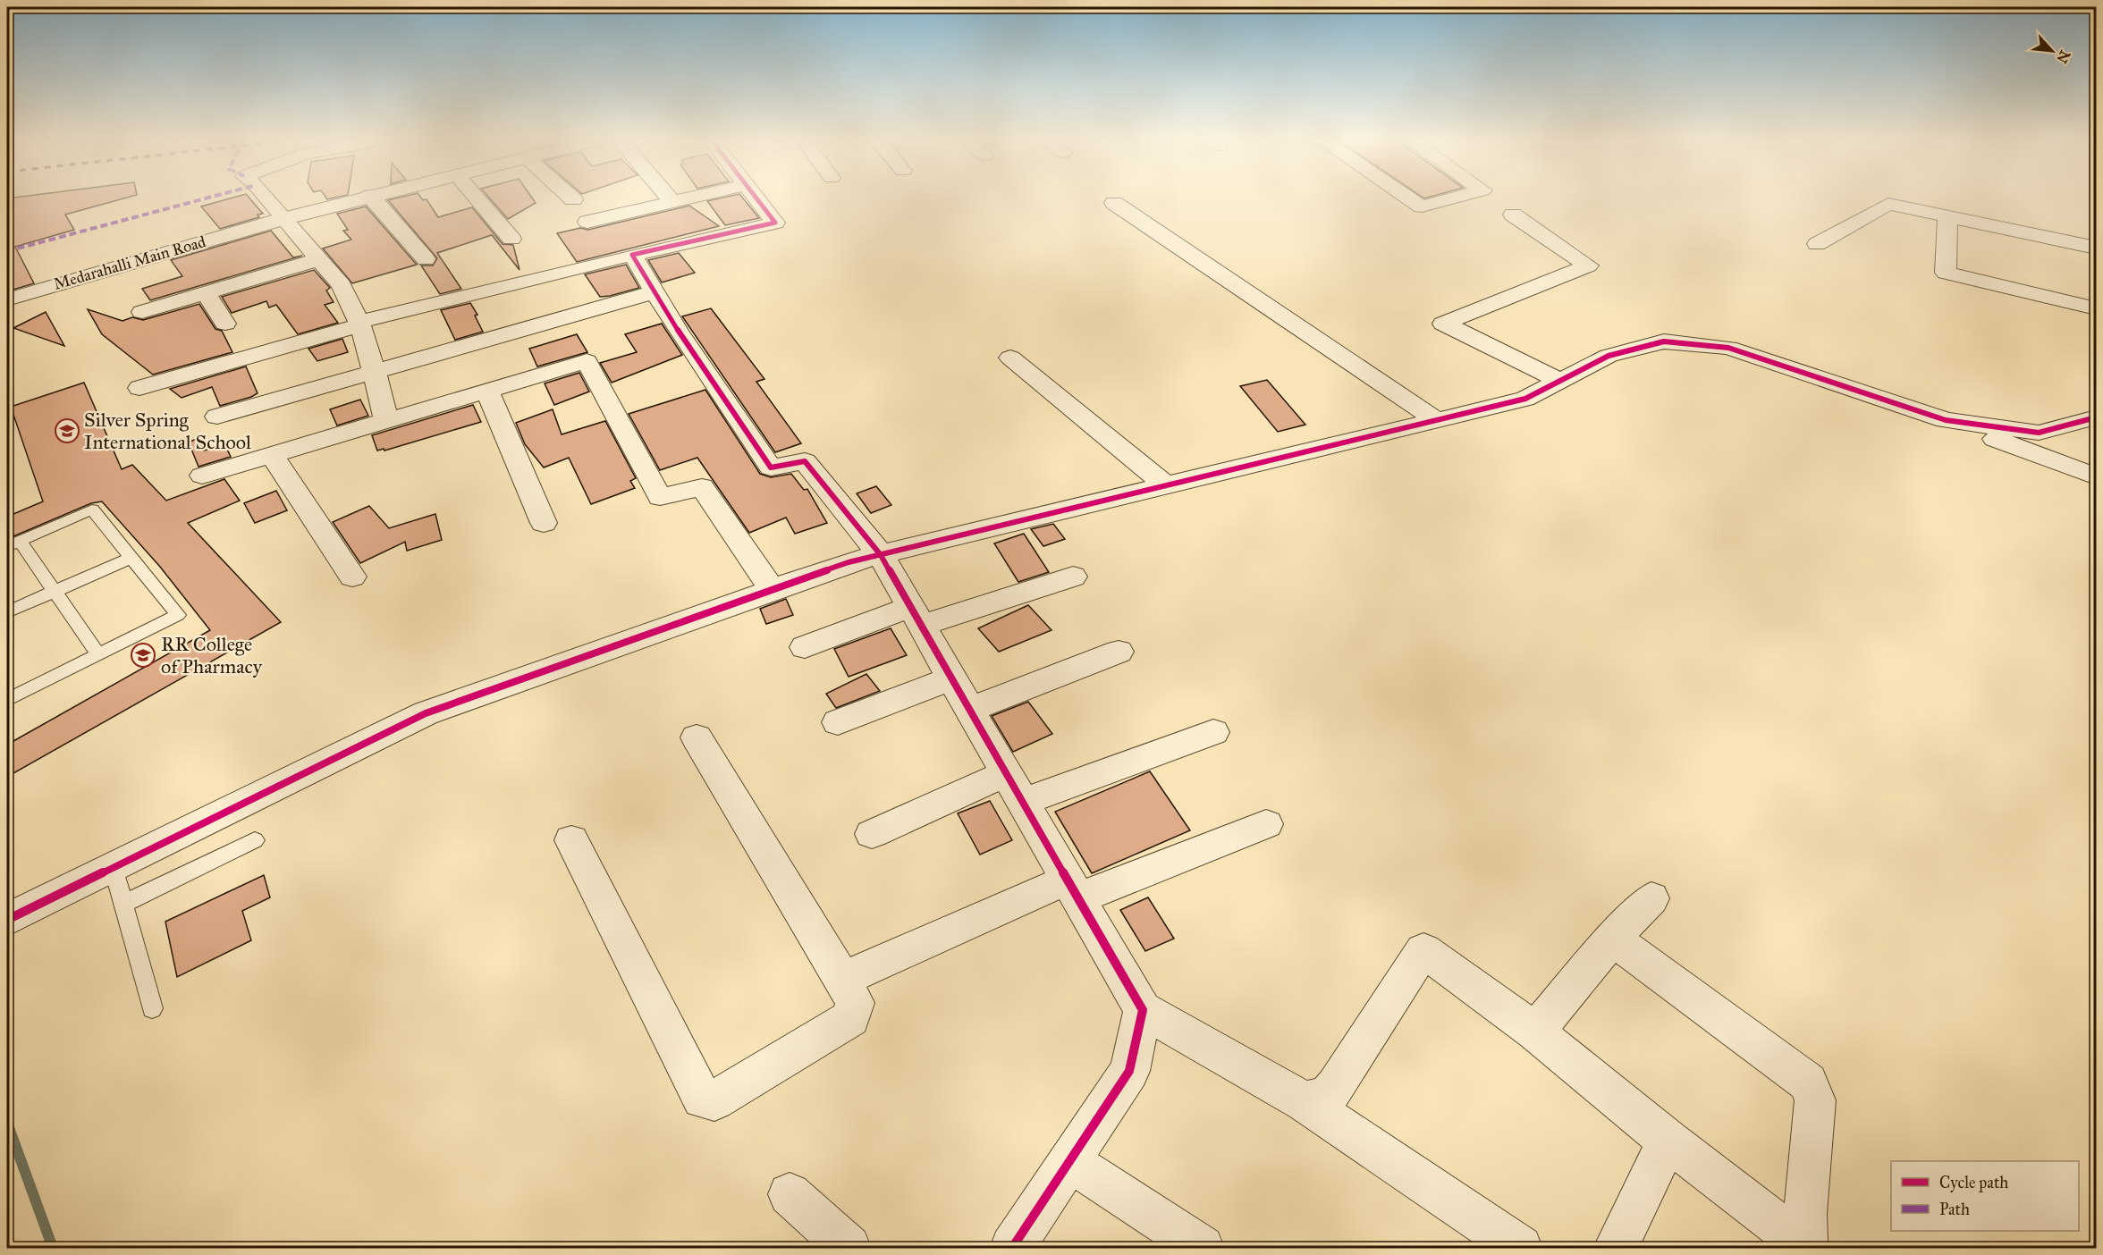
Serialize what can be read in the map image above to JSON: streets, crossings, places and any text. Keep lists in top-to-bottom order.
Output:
{
  "streets": {
    "street": ["Medarahalli Main Road"]
  },
  "places": {
    "school or university": ["Silver Spring International School", "RR College of Pharmacy"]
  },
  "legend": ["Cycle path", "Path"],
  "north": "bottom right"
}
